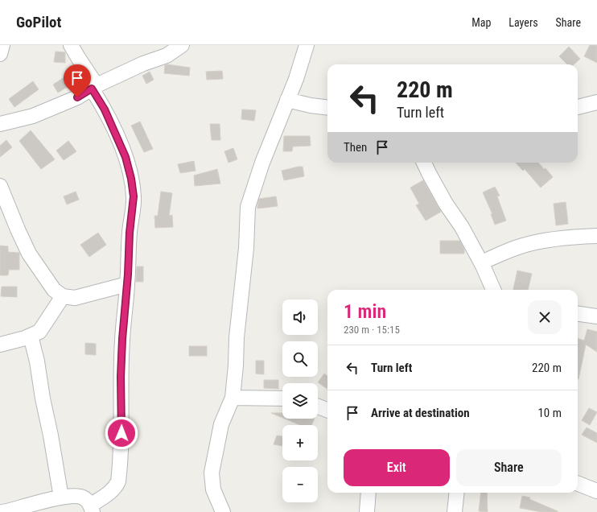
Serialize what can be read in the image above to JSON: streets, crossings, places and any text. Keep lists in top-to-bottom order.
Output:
{
  "page": {
    "header": "GoPilot",
    "nav": ["Map", "Layers", "Share"],
    "turn": ["220 m", "Turn left"],
    "then": "Then",
    "heading": ["1 min", "230 m · 15:15"],
    "map_buttons": ["+", "−"],
    "list": [
      {
        "name": "Turn left",
        "value": "220 m"
      },
      {
        "name": "Arrive at destination",
        "value": "10 m"
      }
    ],
    "buttons": ["Exit", "Share"]
  }
}
